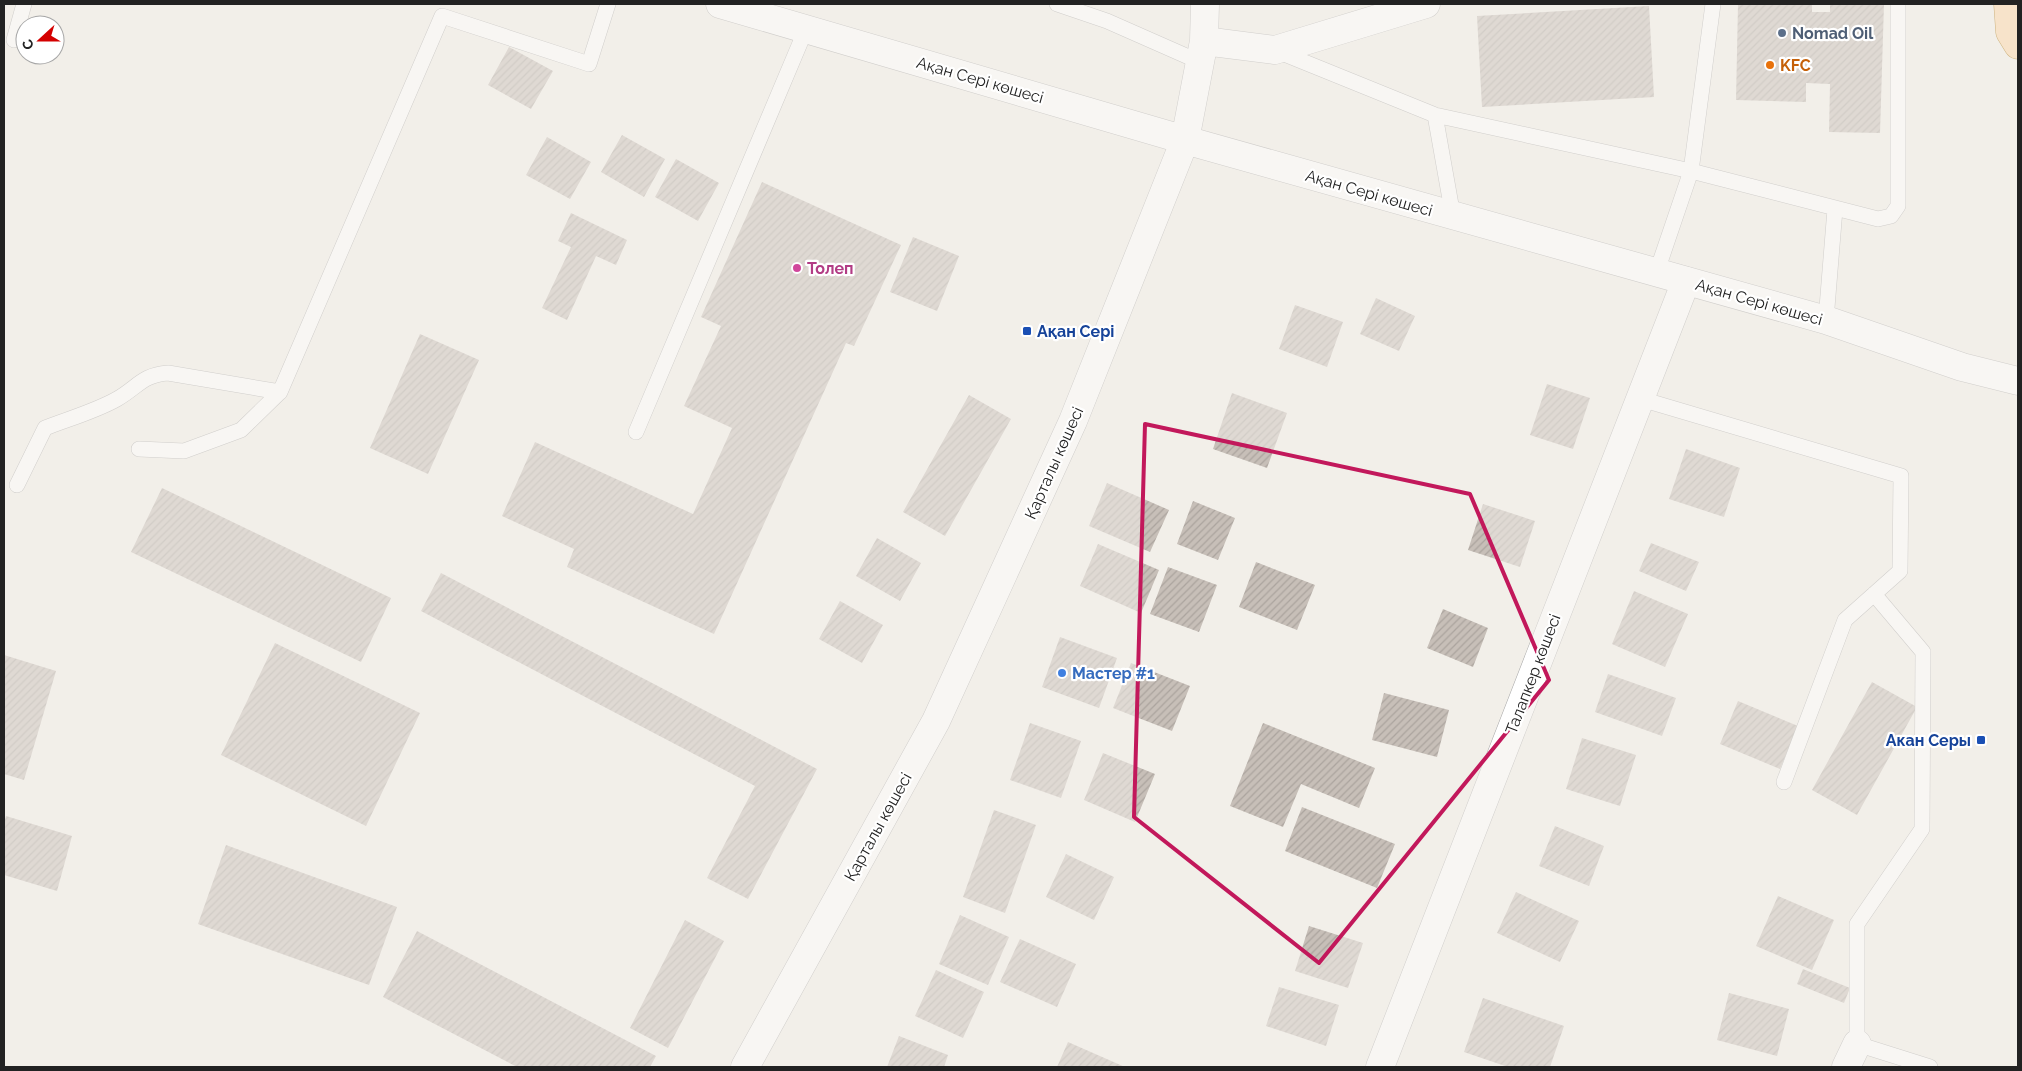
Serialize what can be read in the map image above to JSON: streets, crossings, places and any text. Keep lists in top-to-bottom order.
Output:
{
  "streets": {
    "street": ["Ақан Сері көшесі", "Қарталы көшесі", "Талапкер көшесі"]
  },
  "crossings": [
    ["Ақан Сері көшесі", "Қарталы көшесі"],
    ["Ақан Сері көшесі", "Талапкер көшесі"]
  ],
  "places": {
    "other": [
      "Nomad Oil",
      "KFC",
      "Толеп",
      "Мастер #1"
    ],
    "transit": ["Ақан Серi", "Акан Серы"]
  },
  "north": "left"
}
